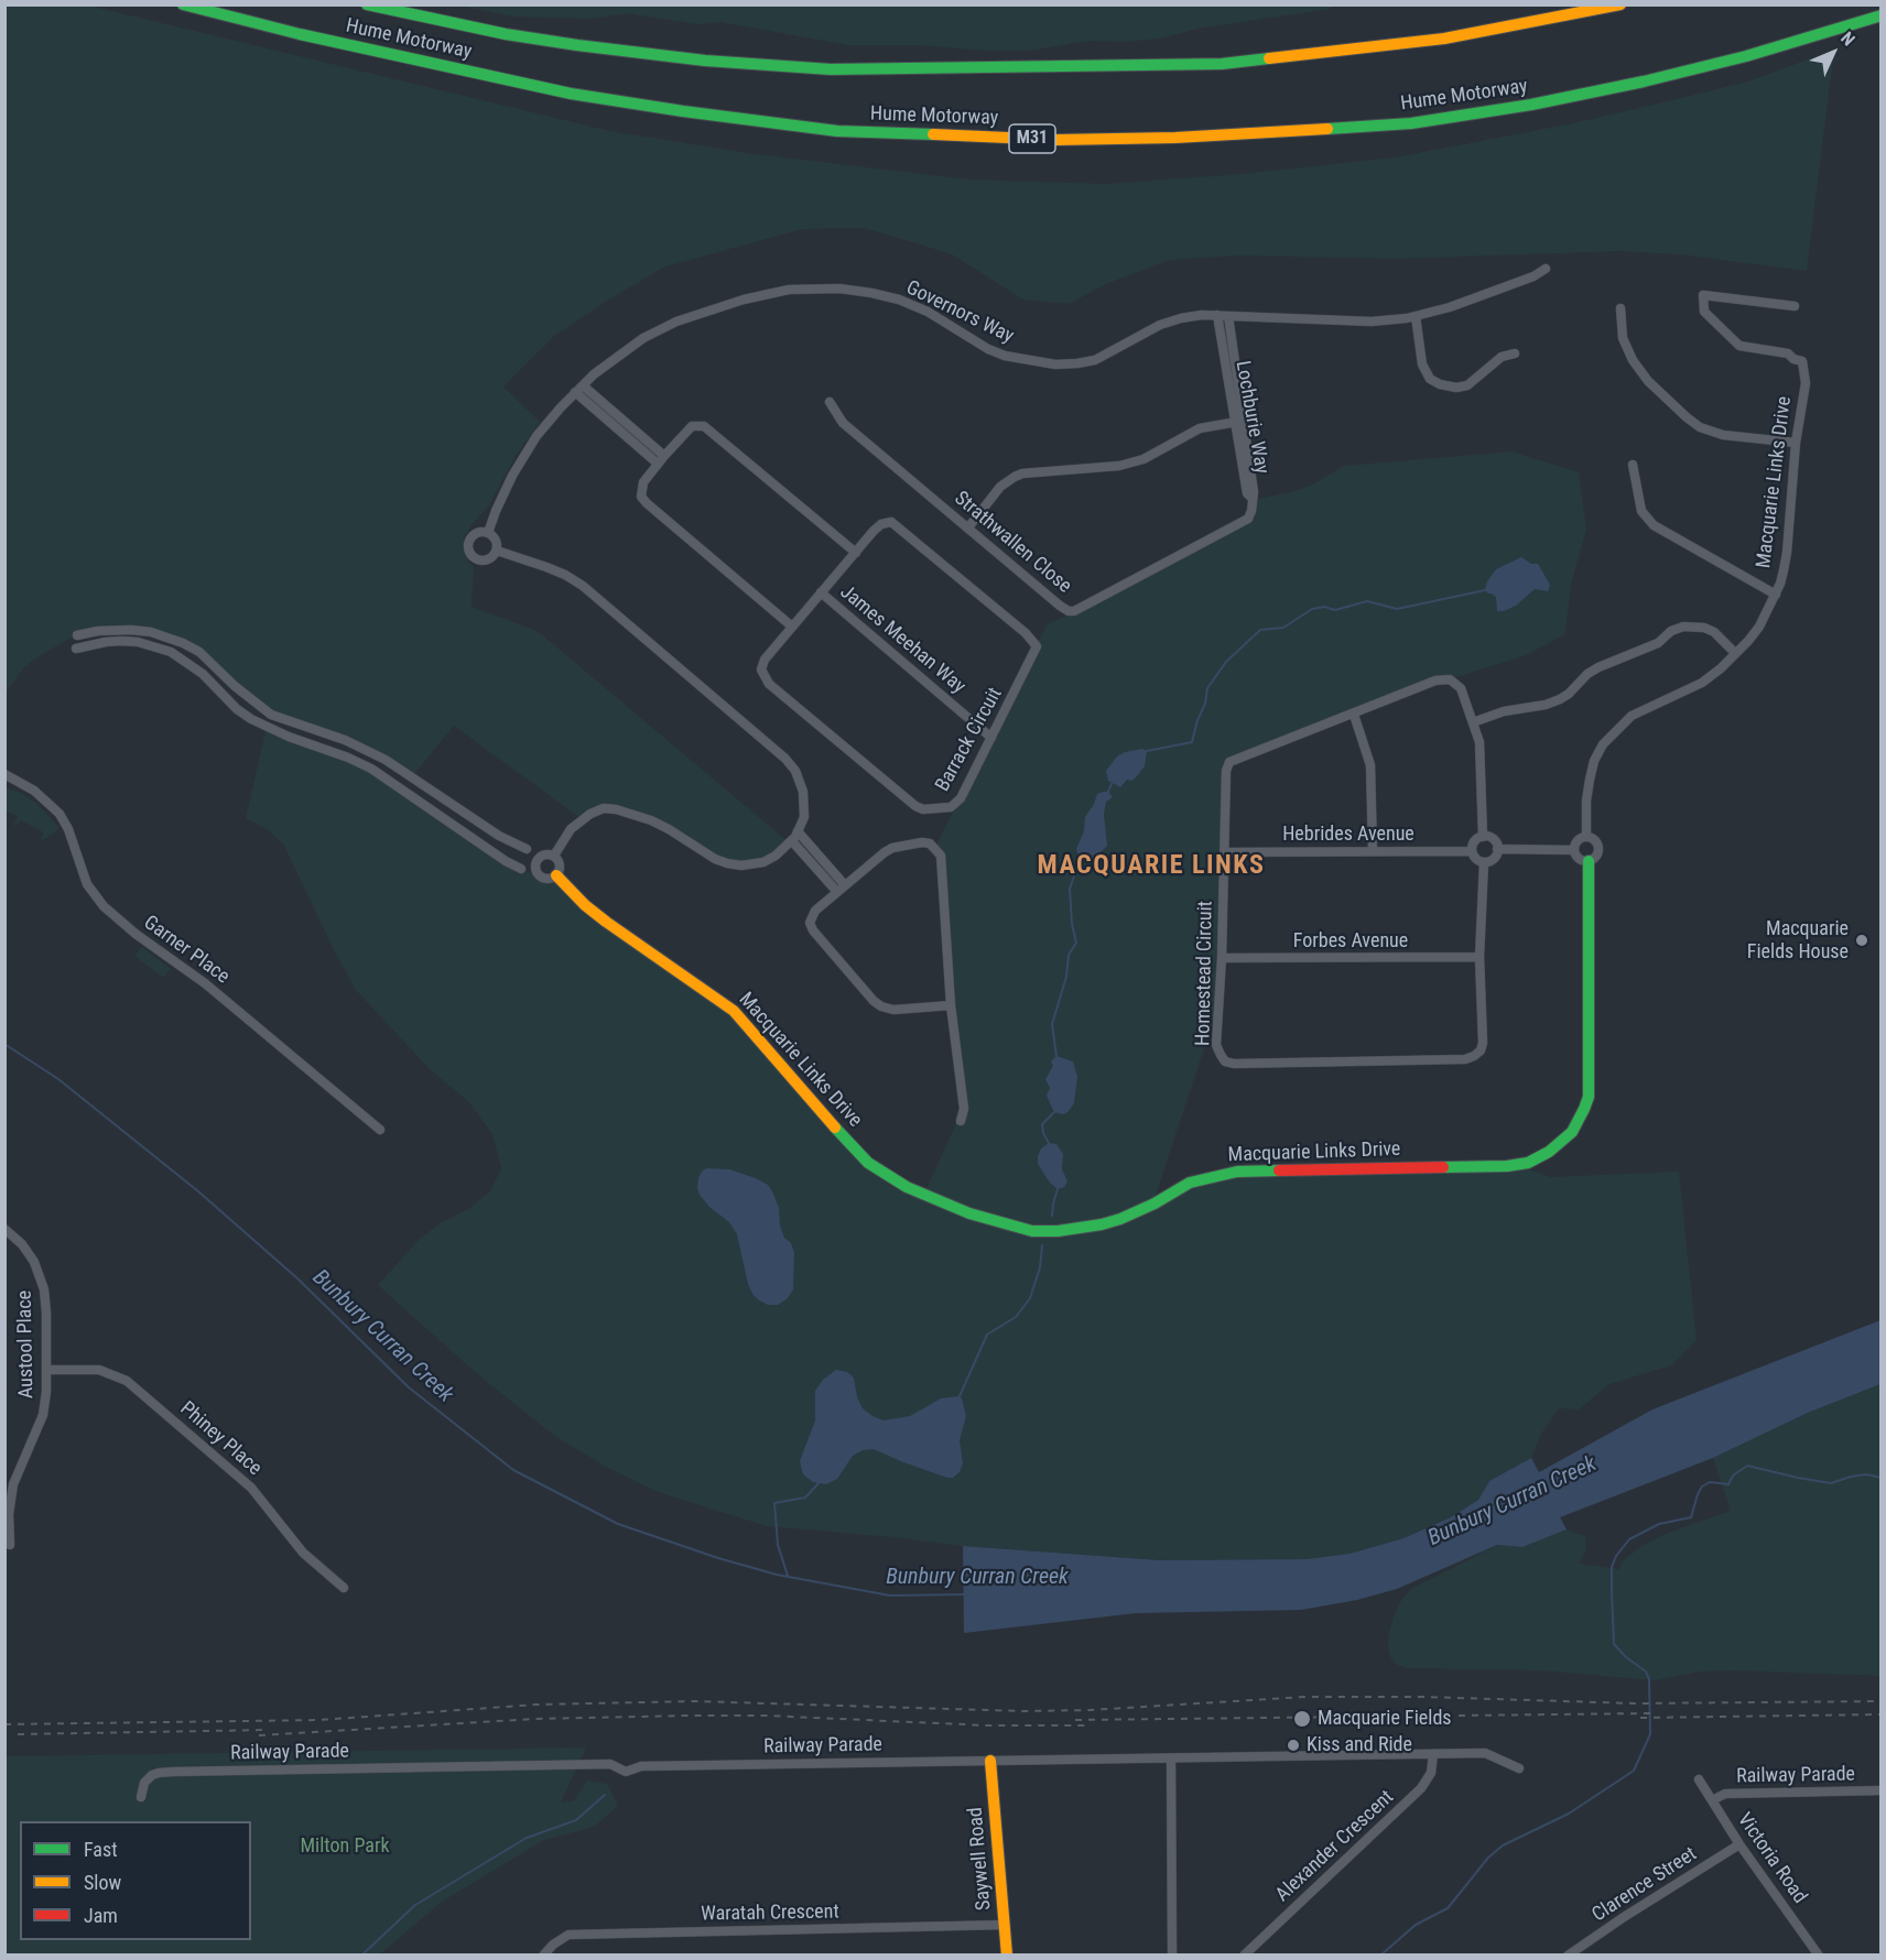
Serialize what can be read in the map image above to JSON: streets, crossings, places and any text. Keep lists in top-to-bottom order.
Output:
{
  "streets": {
    "main road": [
      "Hume Motorway",
      "M31",
      "Macquarie Links Drive",
      "Saywell Road"
    ],
    "street": [
      "Governors Way",
      "Lochburie Way",
      "Strathwallen Close",
      "James Meehan Way",
      "Barrack Circuit",
      "Hebrides Avenue",
      "Forbes Avenue",
      "Garner Place",
      "Homestead Circuit",
      "Austool Place",
      "Phiney Place",
      "Railway Parade",
      "Alexander Crescent",
      "Victoria Road",
      "Clarence Street",
      "Waratah Crescent"
    ]
  },
  "crossings": [
    ["Governors Way", "Lochburie Way"],
    ["Lochburie Way", "Strathwallen Close"],
    ["James Meehan Way", "Barrack Circuit"],
    ["Hebrides Avenue", "Homestead Circuit"],
    ["Forbes Avenue", "Homestead Circuit"],
    ["Austool Place", "Phiney Place"],
    ["Railway Parade", "Alexander Crescent"],
    ["Railway Parade", "Saywell Road"],
    ["Railway Parade", "Victoria Road"],
    ["Saywell Road", "Waratah Crescent"],
    ["Victoria Road", "Clarence Street"]
  ],
  "districts": ["MACQUARIE LINKS"],
  "water": ["Bunbury Curran Creek"],
  "parks": ["Milton Park"],
  "places": ["Macquarie Fields House", "Macquarie Fields", "Kiss and Ride"],
  "legend": ["Fast", "Slow", "Jam"],
  "north": "top right"
}
